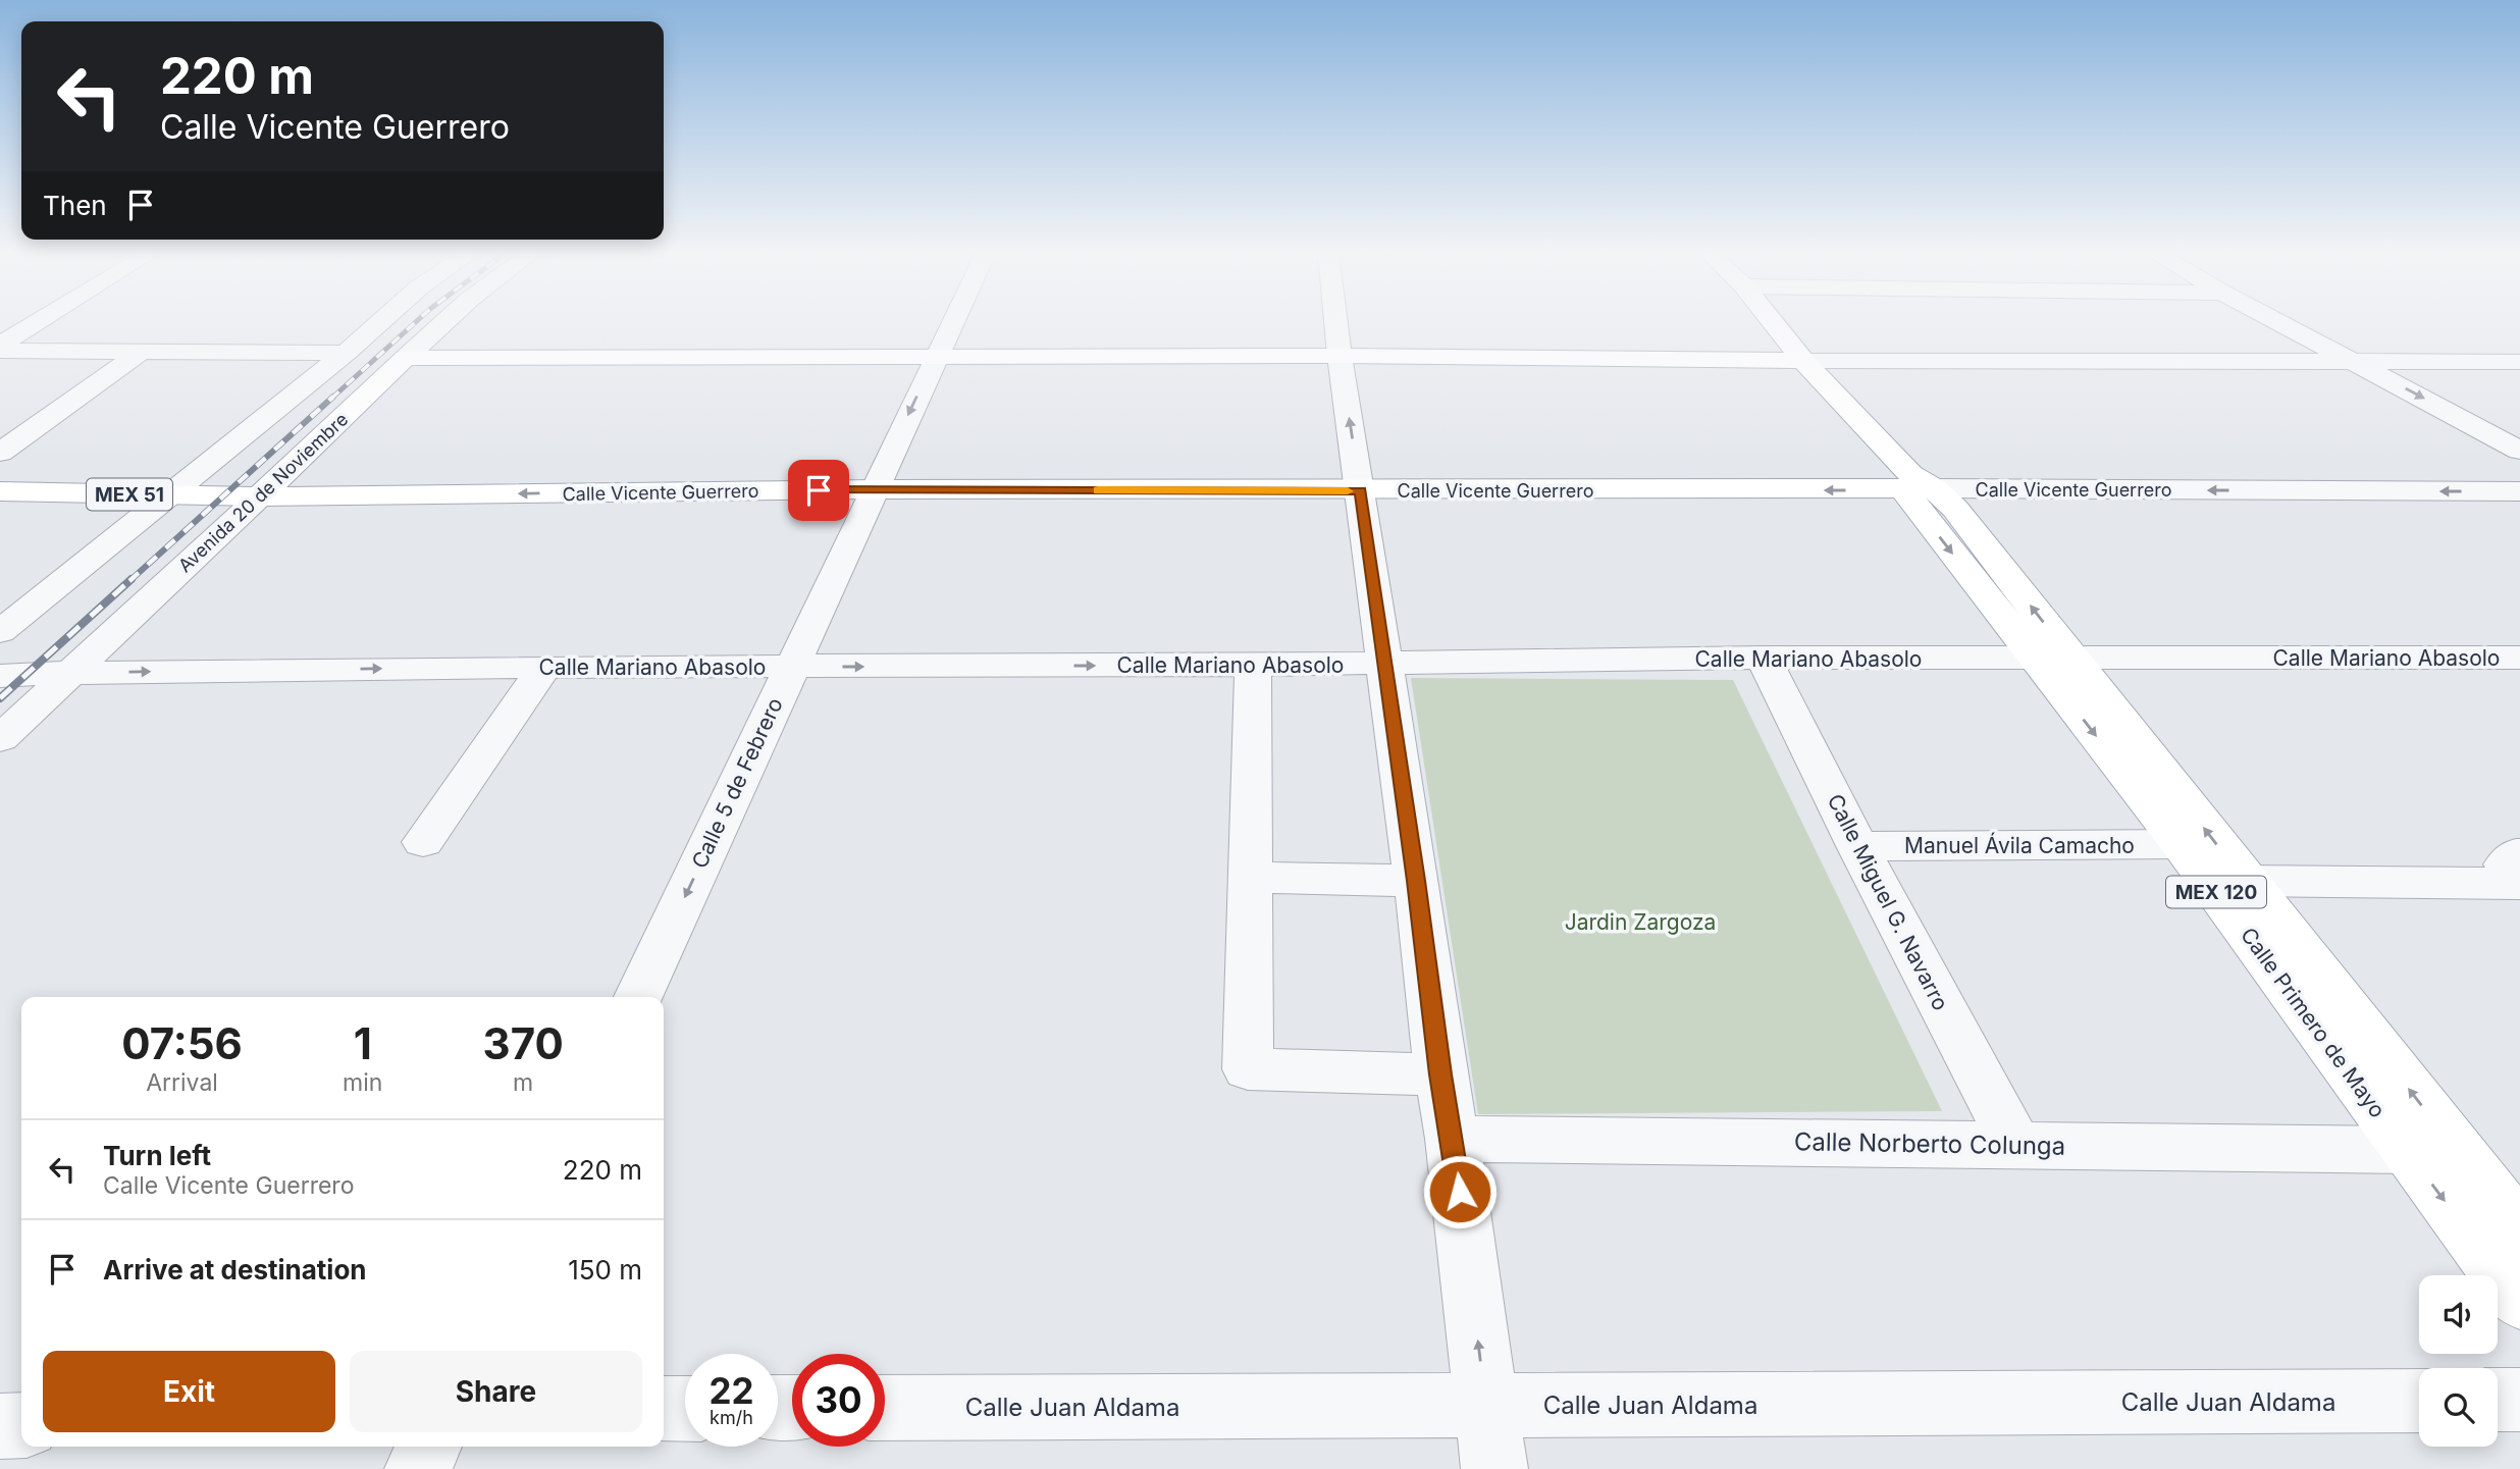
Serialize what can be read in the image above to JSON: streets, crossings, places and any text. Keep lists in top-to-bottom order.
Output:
{
  "streets": {
    "main road": [
      "Calle Vicente Guerrero",
      "Avenida 20 de Noviembre",
      "MEX 51",
      "MEX 120",
      "Calle Primero de Mayo"
    ],
    "street": [
      "Calle Mariano Abasolo",
      "Calle 5 de Febrero",
      "Manuel Ávila Camacho",
      "Calle Miguel G. Navarro",
      "Calle Norberto Colunga",
      "Calle Juan Aldama"
    ]
  },
  "crossings": [
    ["Calle Vicente Guerrero", "Avenida 20 de Noviembre"],
    ["Calle Vicente Guerrero", "Calle 5 de Febrero"],
    ["Calle Vicente Guerrero", "Calle Primero de Mayo"],
    ["Avenida 20 de Noviembre", "Calle Mariano Abasolo"],
    ["Calle Mariano Abasolo", "Calle 5 de Febrero"],
    ["Calle Mariano Abasolo", "Calle Miguel G. Navarro"],
    ["Calle Mariano Abasolo", "Calle Primero de Mayo"],
    ["Manuel Ávila Camacho", "Calle Miguel G. Navarro"],
    ["Manuel Ávila Camacho", "Calle Primero de Mayo"],
    ["Calle Miguel G. Navarro", "Calle Norberto Colunga"],
    ["Calle Primero de Mayo", "Calle Norberto Colunga"]
  ],
  "parks": ["Jardin Zargoza"],
  "page": {
    "turn": ["220 m", "Calle Vicente Guerrero"],
    "then": "Then",
    "eta": [
      "07:56",
      "Arrival",
      "1",
      "min",
      "370",
      "m"
    ],
    "list": [
      {
        "name": "Turn left",
        "note": "Calle Vicente Guerrero",
        "value": "220 m"
      },
      {
        "name": "Arrive at destination",
        "value": "150 m"
      }
    ],
    "buttons": ["Exit", "Share"],
    "speed": "22 km/h",
    "limit": "30"
  }
}
